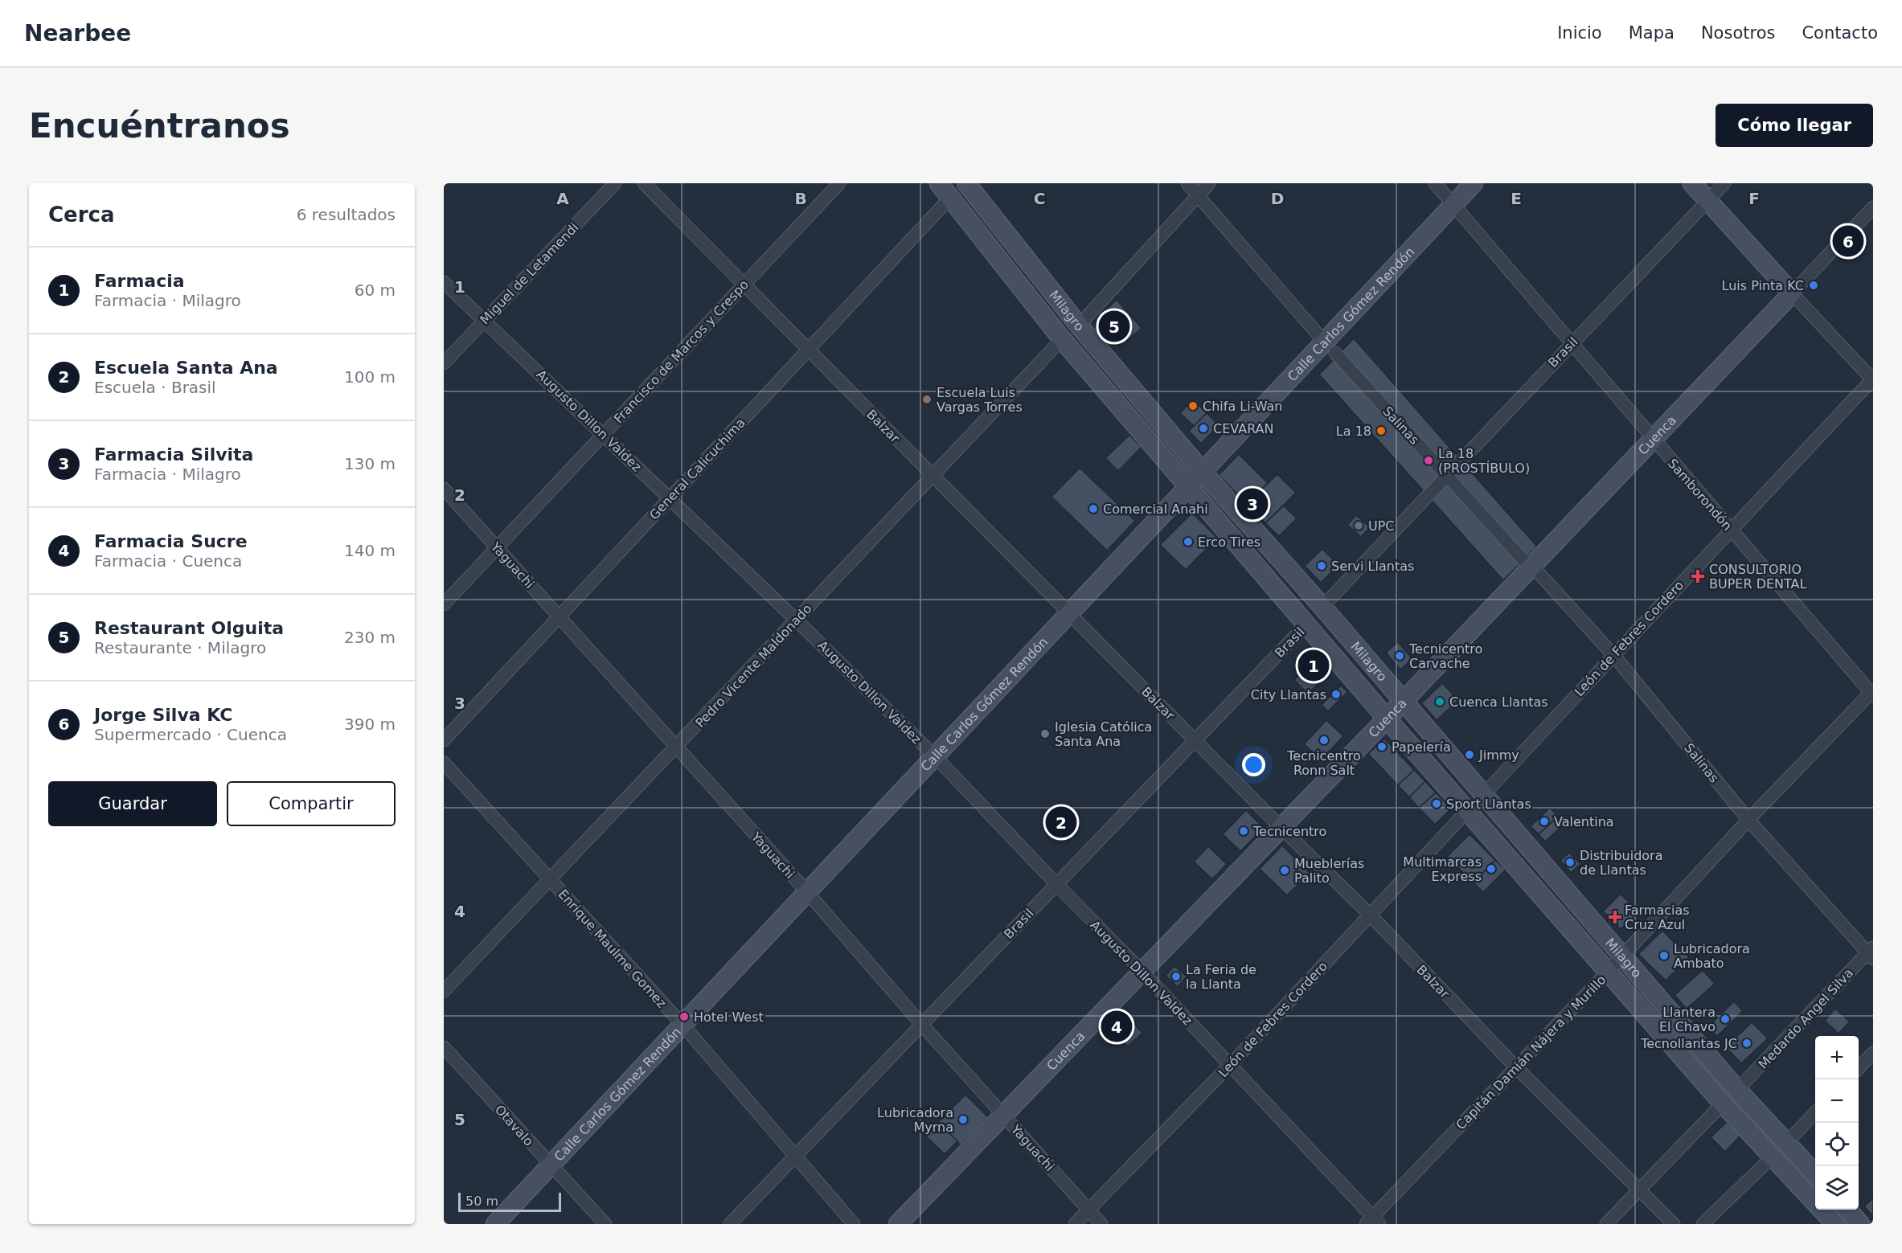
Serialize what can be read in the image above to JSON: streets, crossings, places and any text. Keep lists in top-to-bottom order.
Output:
{
  "streets": {
    "main road": ["Milagro", "Calle Carlos Gómez Rendón", "Cuenca"],
    "street": [
      "Miguel de Letamendi",
      "Francisco de Marcos y Crespo",
      "Brasil",
      "Augusto Dillon Valdez",
      "Salinas",
      "Balzar",
      "General Calicuchima",
      "Samborondón",
      "Yaguachi",
      "León de Febres Cordero",
      "Pedro Vicente Maldonado",
      "Enrique Maulme Gomez",
      "Medardo Angel Silva",
      "Capitán Damián Nájera y Murillo",
      "Otavalo"
    ]
  },
  "crossings": [
    ["Miguel de Letamendi", "Augusto Dillon Valdez"],
    ["Milagro", "Calle Carlos Gómez Rendón"],
    ["Milagro", "Brasil"],
    ["Milagro", "Cuenca"],
    ["Milagro", "General Calicuchima"],
    ["Milagro", "León de Febres Cordero"],
    ["Milagro", "Pedro Vicente Maldonado"],
    ["Milagro", "Medardo Angel Silva"],
    ["Milagro", "Capitán Damián Nájera y Murillo"],
    ["Calle Carlos Gómez Rendón", "Augusto Dillon Valdez"],
    ["Calle Carlos Gómez Rendón", "Salinas"],
    ["Calle Carlos Gómez Rendón", "Balzar"],
    ["Calle Carlos Gómez Rendón", "Samborondón"],
    ["Calle Carlos Gómez Rendón", "Yaguachi"],
    ["Calle Carlos Gómez Rendón", "Enrique Maulme Gomez"],
    ["Calle Carlos Gómez Rendón", "Otavalo"],
    ["Francisco de Marcos y Crespo", "Augusto Dillon Valdez"],
    ["Francisco de Marcos y Crespo", "Balzar"],
    ["Francisco de Marcos y Crespo", "Yaguachi"],
    ["Brasil", "Augusto Dillon Valdez"],
    ["Brasil", "Salinas"],
    ["Brasil", "Balzar"],
    ["Brasil", "Samborondón"],
    ["Brasil", "Yaguachi"],
    ["Brasil", "Enrique Maulme Gomez"],
    ["Augusto Dillon Valdez", "Cuenca"],
    ["Augusto Dillon Valdez", "General Calicuchima"],
    ["Augusto Dillon Valdez", "León de Febres Cordero"],
    ["Augusto Dillon Valdez", "Pedro Vicente Maldonado"],
    ["Augusto Dillon Valdez", "Capitán Damián Nájera y Murillo"],
    ["Salinas", "Cuenca"],
    ["Salinas", "León de Febres Cordero"],
    ["Salinas", "Medardo Angel Silva"],
    ["Salinas", "Capitán Damián Nájera y Murillo"],
    ["Balzar", "Cuenca"],
    ["Balzar", "General Calicuchima"],
    ["Balzar", "León de Febres Cordero"],
    ["Balzar", "Pedro Vicente Maldonado"],
    ["Balzar", "Capitán Damián Nájera y Murillo"],
    ["Cuenca", "Samborondón"],
    ["Cuenca", "Yaguachi"],
    ["General Calicuchima", "Yaguachi"],
    ["Samborondón", "León de Febres Cordero"],
    ["Samborondón", "Capitán Damián Nájera y Murillo"],
    ["Yaguachi", "León de Febres Cordero"],
    ["Yaguachi", "Pedro Vicente Maldonado"],
    ["Pedro Vicente Maldonado", "Enrique Maulme Gomez"]
  ],
  "places": {
    "other": [
      "Luis Pinta KC",
      "Escuela Luis Vargas Torres",
      "Chifa Li-Wan",
      "CEVARAN",
      "La 18",
      "La 18 (PROSTÍBULO)",
      "Comercial Anahi",
      "UPC",
      "Erco Tires",
      "Servi Llantas",
      "Tecnicentro Carvache",
      "City Llantas",
      "Cuenca Llantas",
      "Iglesia Católica Santa Ana",
      "Tecnicentro Ronn Salt",
      "Papelería",
      "Jimmy",
      "Sport Llantas",
      "Valentina",
      "Tecnicentro",
      "Distribuidora de Llantas",
      "Multimarcas Express",
      "Mueblerías Palito",
      "Lubricadora Ambato",
      "La Feria de la Llanta",
      "Hotel West",
      "Llantera El Chavo",
      "Tecnollantas JC",
      "Lubricadora Myrna"
    ],
    "health": ["CONSULTORIO BUPER DENTAL", "Farmacias Cruz Azul"]
  },
  "scale_bar": "50 m",
  "page": {
    "header": "Nearbee",
    "nav": [
      "Inicio",
      "Mapa",
      "Nosotros",
      "Contacto"
    ],
    "buttons": [
      "Cómo llegar",
      ["Guardar", "Compartir"]
    ],
    "title": "Encuéntranos",
    "heading": ["Cerca", "6 resultados"],
    "pins": [
      "6",
      "5",
      "3",
      "1",
      "2",
      "4"
    ],
    "list": [
      {
        "mark": "1",
        "name": "Farmacia",
        "note": "Farmacia · Milagro",
        "value": "60 m"
      },
      {
        "mark": "2",
        "name": "Escuela Santa Ana",
        "note": "Escuela · Brasil",
        "value": "100 m"
      },
      {
        "mark": "3",
        "name": "Farmacia Silvita",
        "note": "Farmacia · Milagro",
        "value": "130 m"
      },
      {
        "mark": "4",
        "name": "Farmacia Sucre",
        "note": "Farmacia · Cuenca",
        "value": "140 m"
      },
      {
        "mark": "5",
        "name": "Restaurant Olguita",
        "note": "Restaurante · Milagro",
        "value": "230 m"
      },
      {
        "mark": "6",
        "name": "Jorge Silva KC",
        "note": "Supermercado · Cuenca",
        "value": "390 m"
      }
    ],
    "map_buttons": ["+", "−"],
    "scale": "50 m"
  },
  "grid": {
    "columns": [
      "A",
      "B",
      "C",
      "D",
      "E",
      "F"
    ],
    "rows": [
      "1",
      "2",
      "3",
      "4",
      "5"
    ]
  }
}
